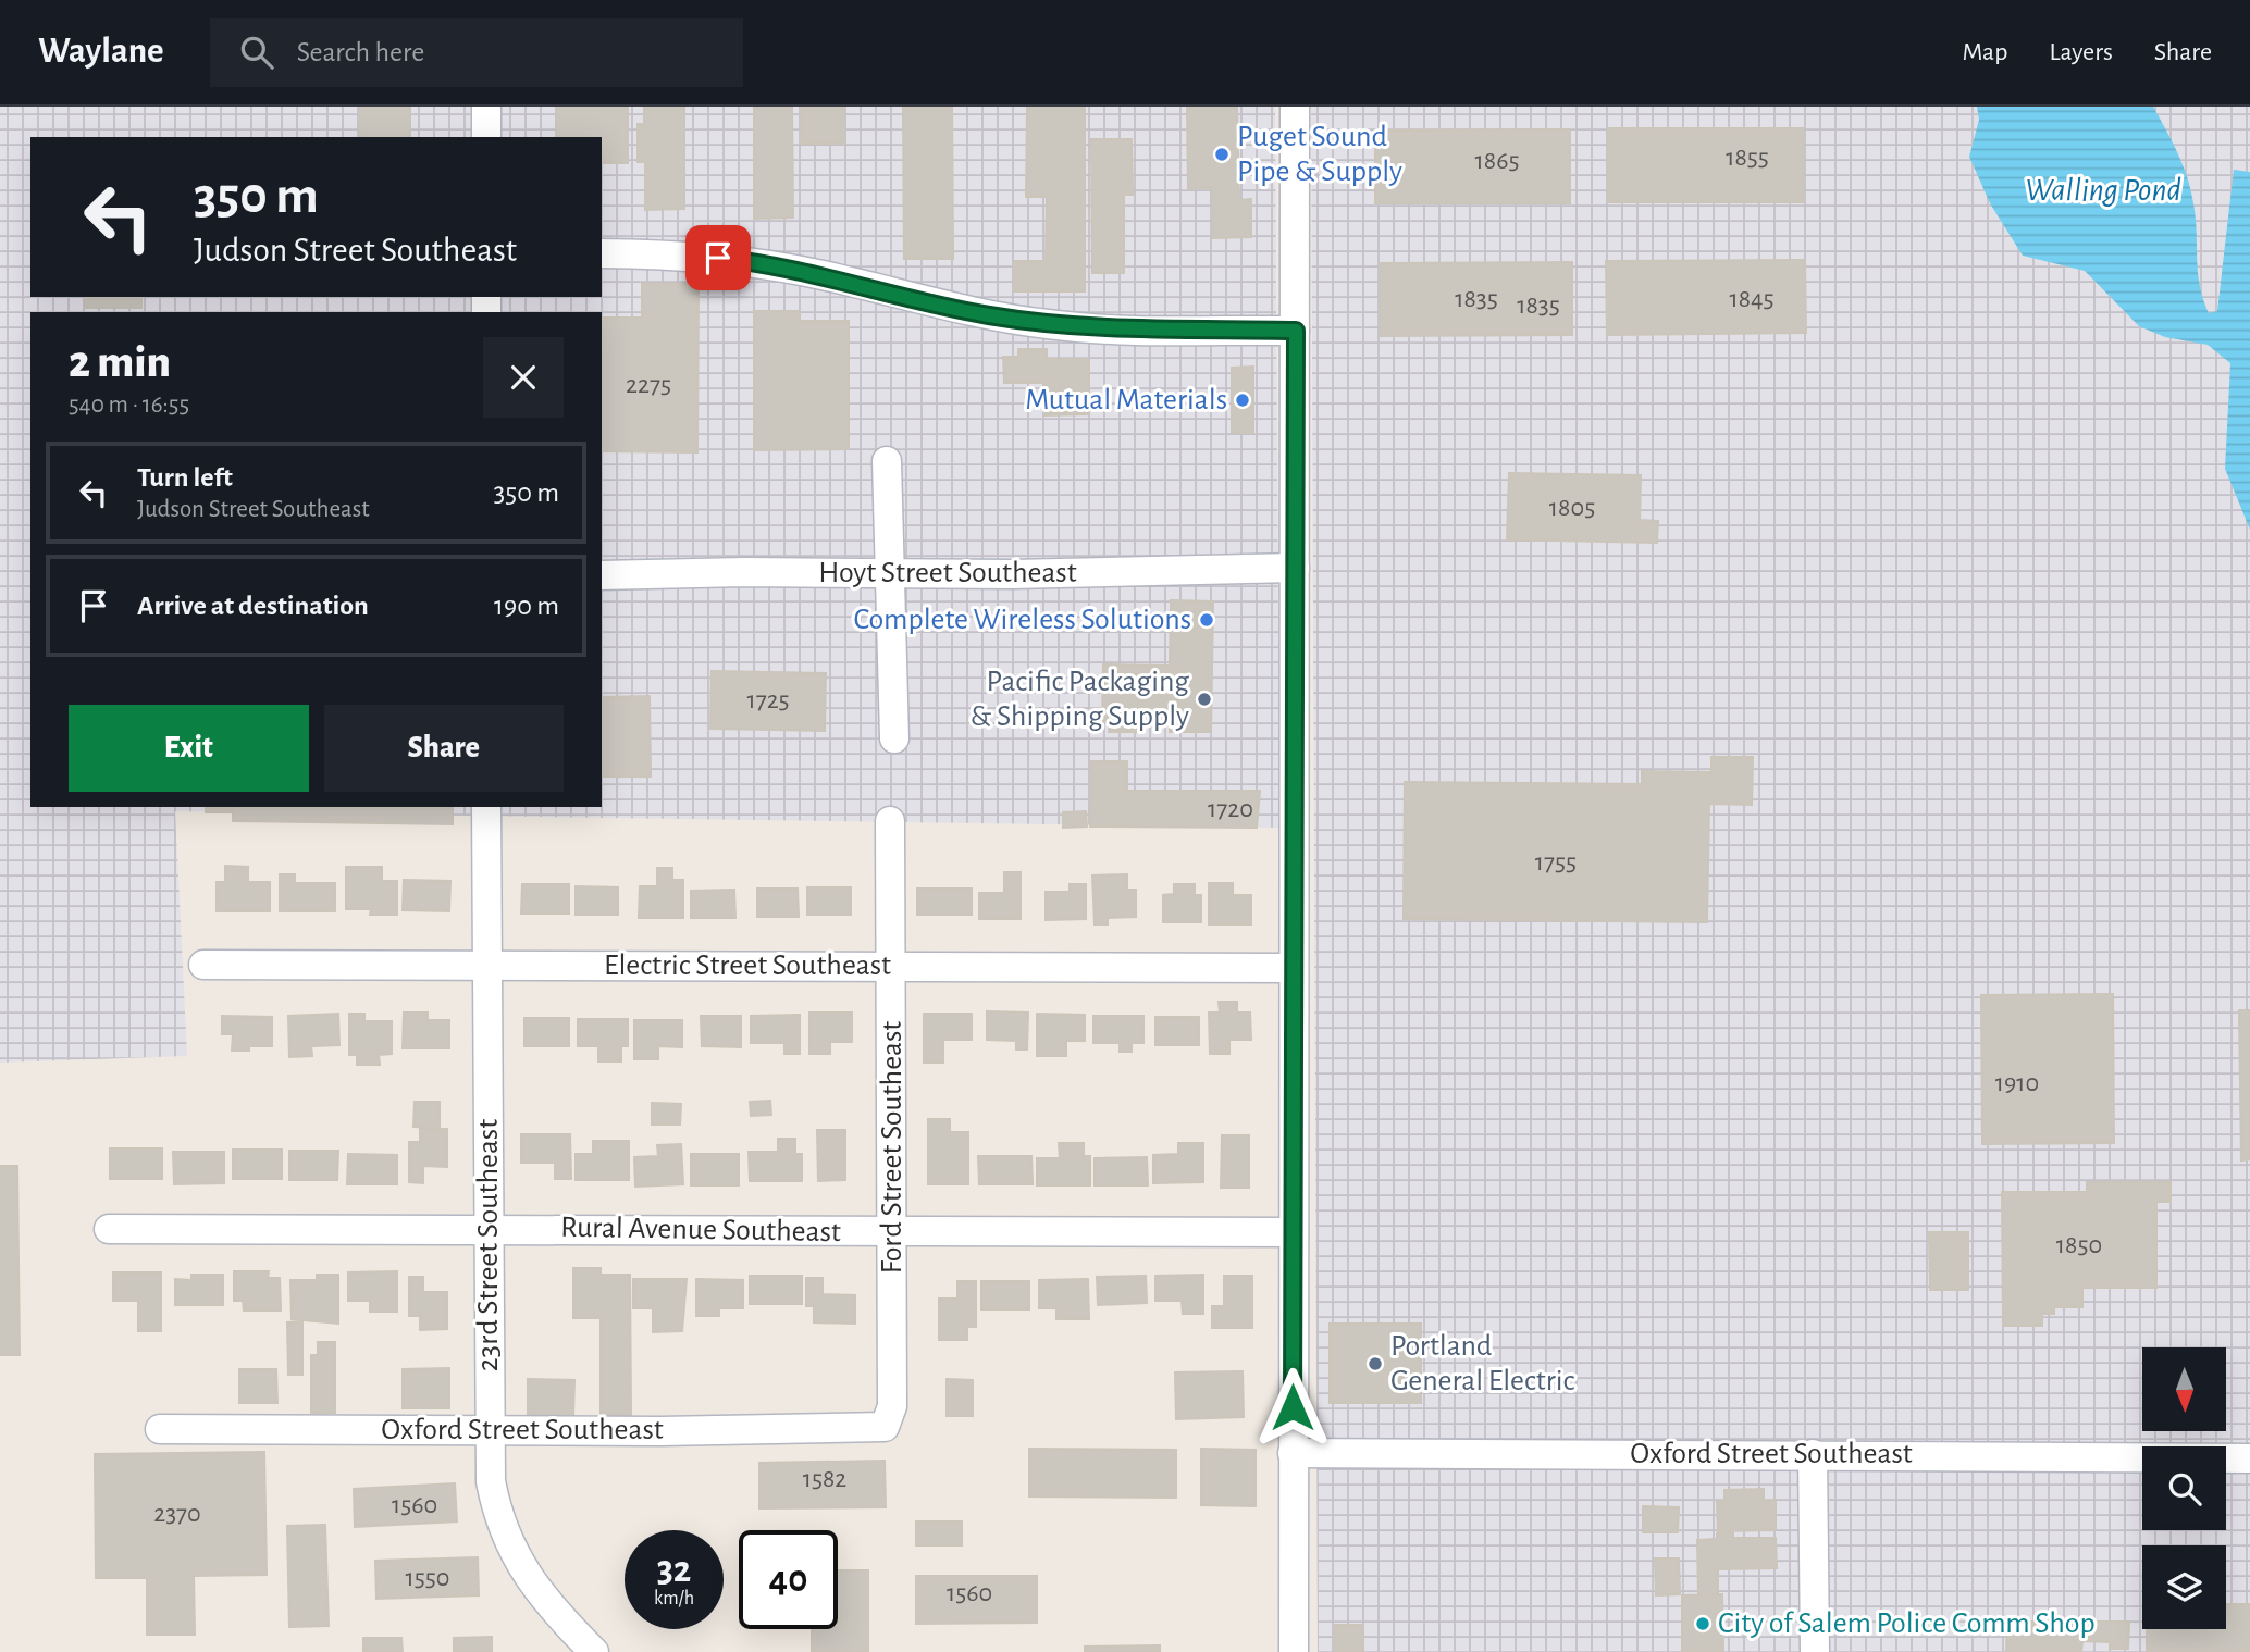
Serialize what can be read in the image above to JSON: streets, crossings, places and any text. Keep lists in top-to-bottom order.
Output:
{
  "streets": {
    "street": [
      "Hoyt Street Southeast",
      "Electric Street Southeast",
      "Ford Street Southeast",
      "Rural Avenue Southeast",
      "23rd Street Southeast",
      "Oxford Street Southeast"
    ]
  },
  "crossings": [
    ["Electric Street Southeast", "Ford Street Southeast"],
    ["Electric Street Southeast", "23rd Street Southeast"],
    ["Ford Street Southeast", "Rural Avenue Southeast"],
    ["Ford Street Southeast", "Oxford Street Southeast"],
    ["Rural Avenue Southeast", "23rd Street Southeast"],
    ["23rd Street Southeast", "Oxford Street Southeast"]
  ],
  "water": ["Walling Pond"],
  "places": [
    "Puget Sound Pipe & Supply",
    "Mutual Materials",
    "Complete Wireless Solutions",
    "Pacific Packaging & Shipping Supply",
    "Portland General Electric",
    "City of Salem Police Comm Shop"
  ],
  "house_numbers": [
    "1855",
    "1865",
    "1835",
    "1845",
    "1835",
    "2275",
    "1805",
    "1725",
    "1720",
    "1755",
    "1910",
    "1850",
    "1582",
    "1560",
    "2370",
    "1550",
    "1560"
  ],
  "north": "bottom",
  "page": {
    "header": "Waylane",
    "search": "Search here",
    "nav": ["Map", "Layers", "Share"],
    "turn": ["350 m", "Judson Street Southeast"],
    "heading": ["2 min", "540 m · 16:55"],
    "list": [
      {
        "name": "Turn left",
        "note": "Judson Street Southeast",
        "value": "350 m"
      },
      {
        "name": "Arrive at destination",
        "value": "190 m"
      }
    ],
    "buttons": ["Exit", "Share"],
    "speed": "32 km/h",
    "limit": "40"
  }
}
